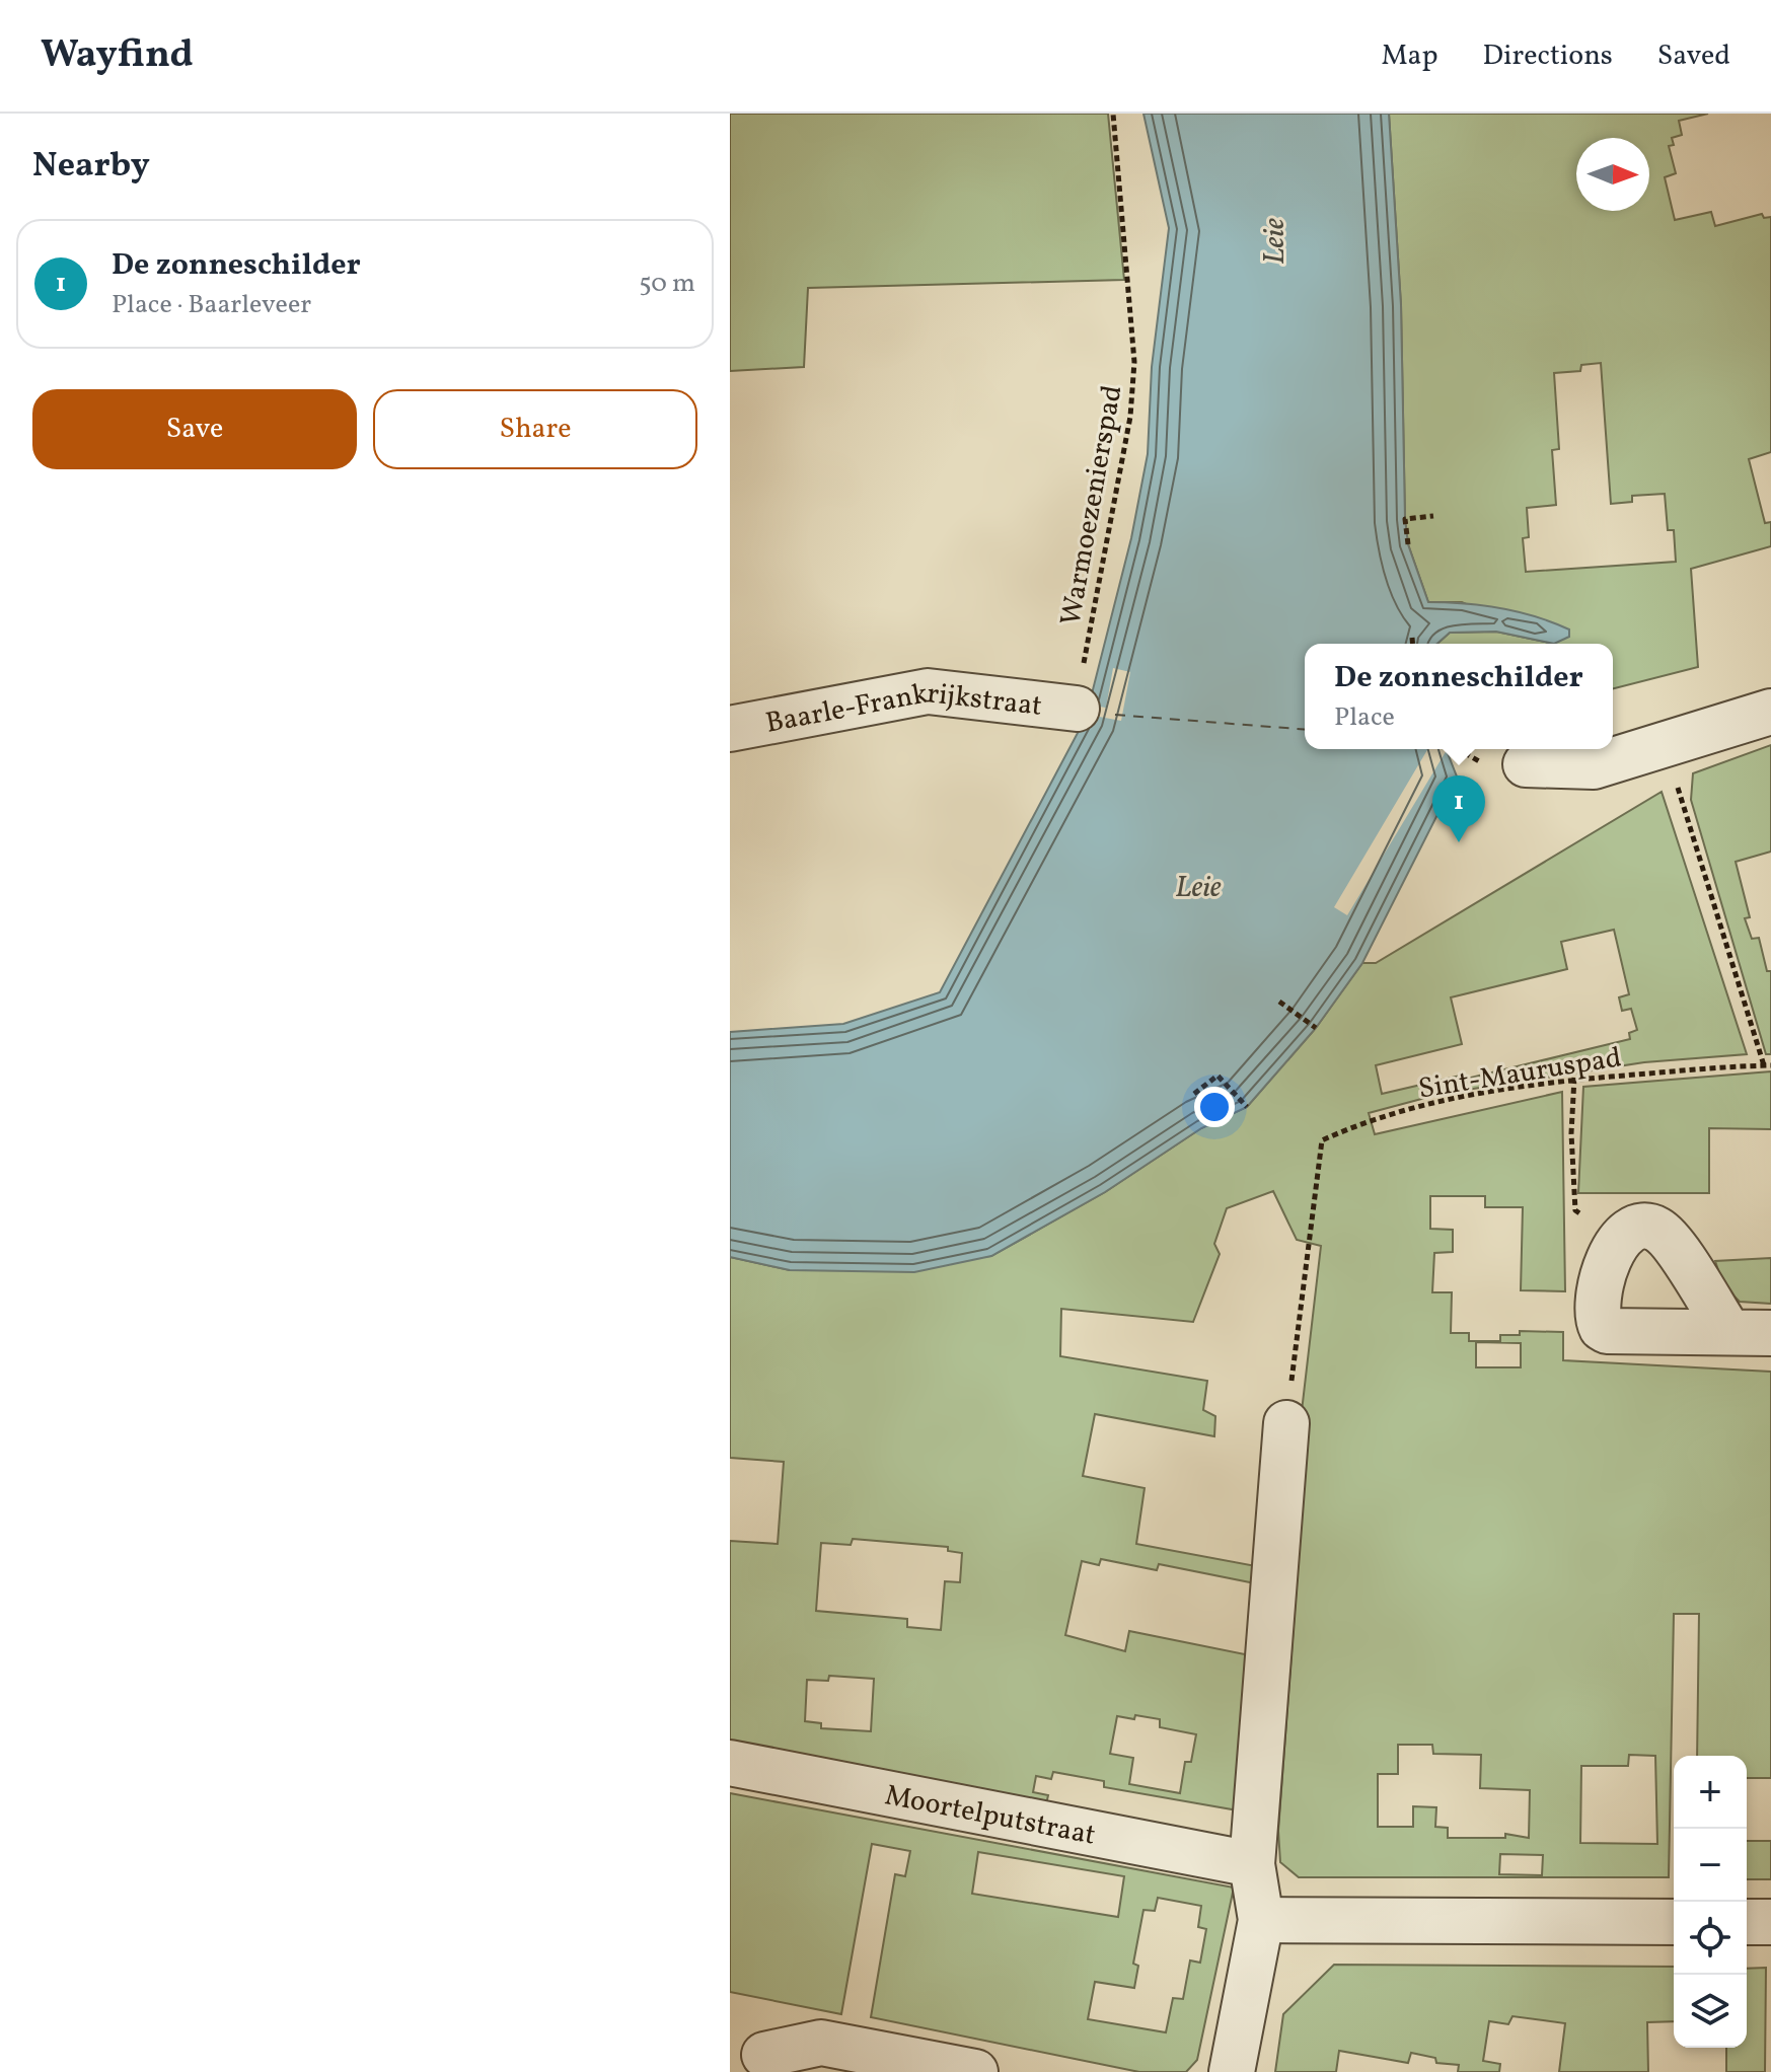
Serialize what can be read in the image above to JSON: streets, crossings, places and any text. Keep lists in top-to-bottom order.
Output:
{
  "streets": {
    "street": ["Baarle-Frankrijkstraat", "Moortelputstraat"],
    "path": ["Warmoezenierspad", "Sint-Mauruspad"]
  },
  "crossings": [
    ["Warmoezenierspad", "Baarle-Frankrijkstraat"]
  ],
  "water": ["Leie"],
  "north": "right",
  "page": {
    "header": "Wayfind",
    "nav": ["Map", "Directions", "Saved"],
    "heading": "Nearby",
    "list": [
      {
        "mark": "1",
        "name": "De zonneschilder",
        "note": "Place · Baarleveer",
        "value": "50 m"
      }
    ],
    "buttons": ["Save", "Share"],
    "popup": ["De zonneschilder", "Place"],
    "pins": "1",
    "map_buttons": ["+", "−"]
  }
}
